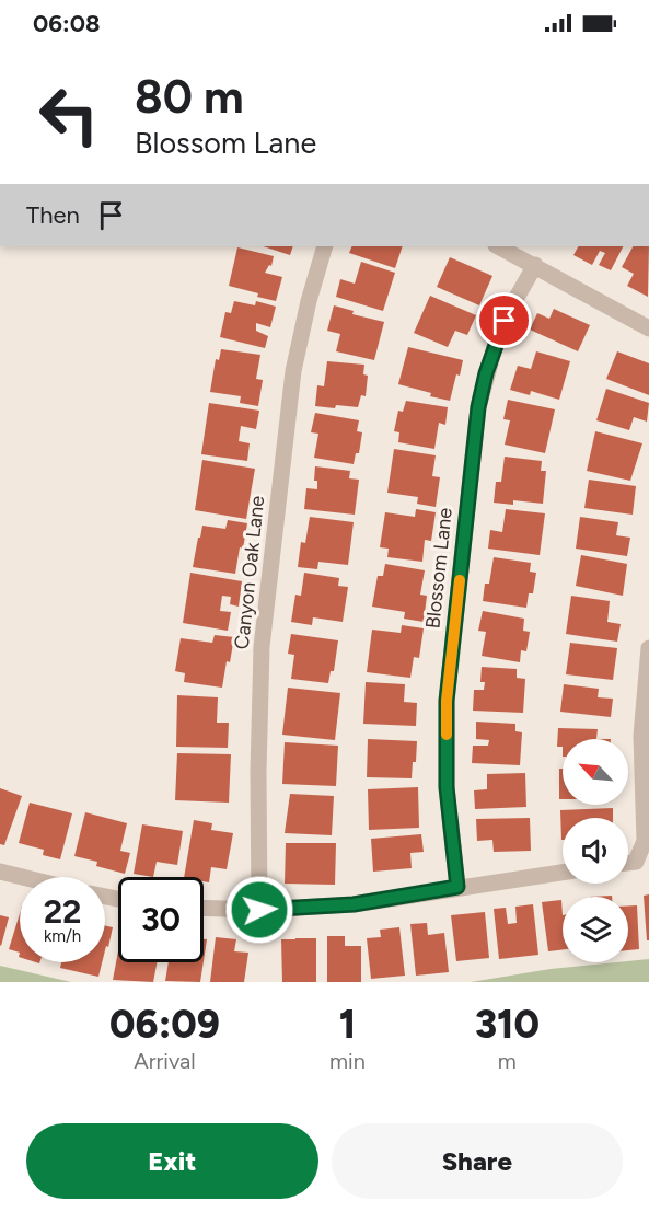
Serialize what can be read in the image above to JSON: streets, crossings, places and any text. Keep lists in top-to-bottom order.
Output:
{
  "streets": {
    "street": ["Blossom Lane", "Canyon Oak Lane"]
  },
  "north": "top left",
  "page": {
    "status": "06:08",
    "turn": ["80 m", "Blossom Lane"],
    "then": "Then",
    "speed": "22 km/h",
    "limit": "30",
    "eta": [
      "06:09",
      "Arrival",
      "1",
      "min",
      "310",
      "m"
    ],
    "buttons": ["Exit", "Share"]
  }
}
